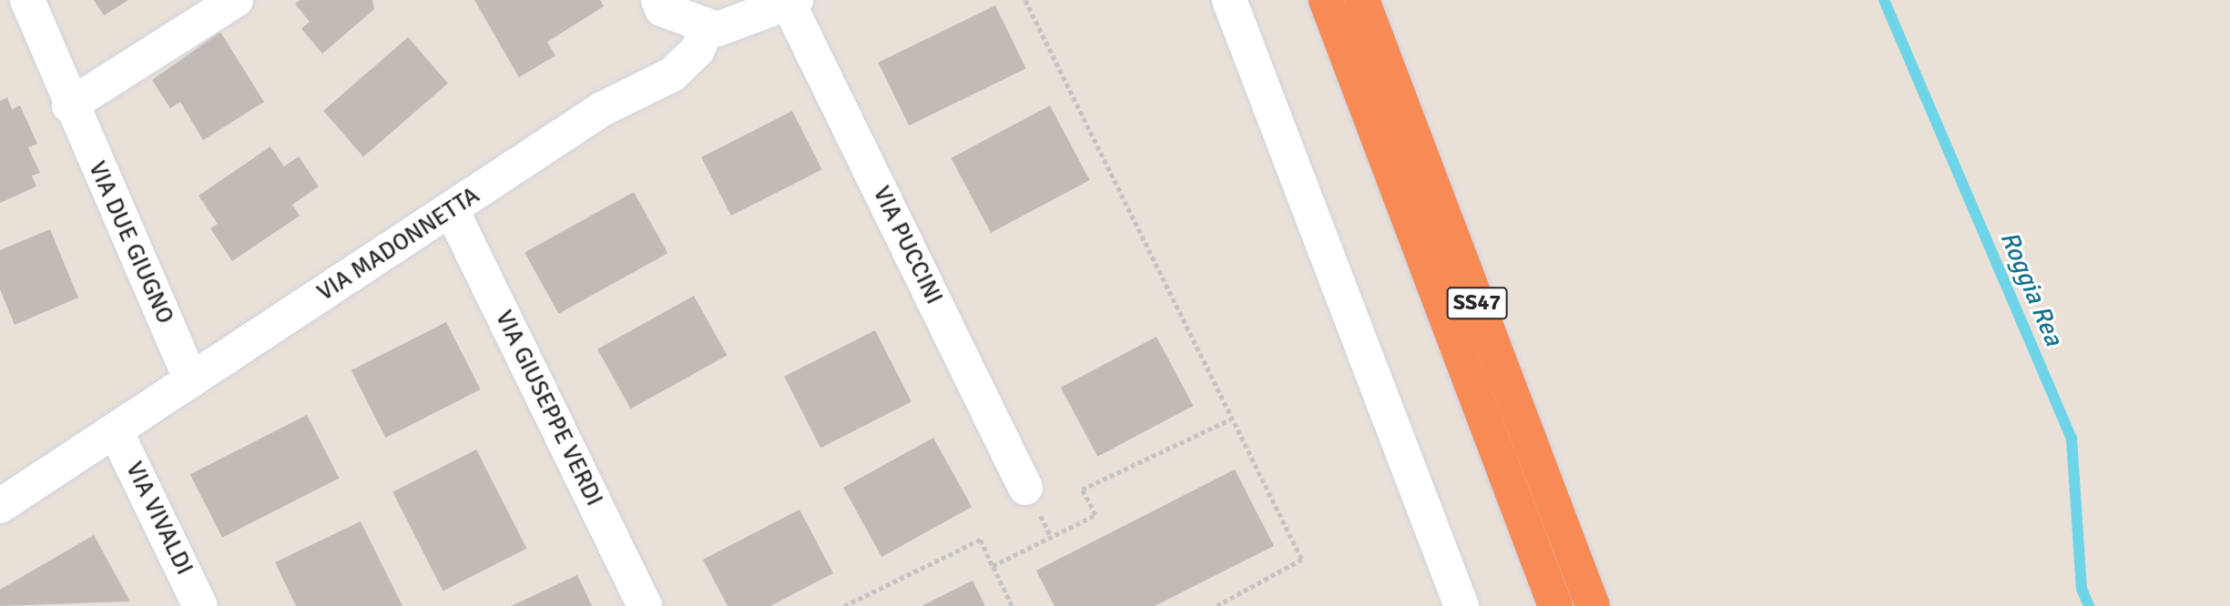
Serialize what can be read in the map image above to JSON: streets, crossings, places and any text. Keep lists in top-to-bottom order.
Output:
{
  "streets": {
    "highway": ["SS47"],
    "street": [
      "VIA DUE GIUGNO",
      "VIA MADONNETTA",
      "VIA PUCCINI",
      "VIA GIUSEPPE VERDI",
      "VIA VIVALDI"
    ]
  },
  "crossings": [
    ["VIA DUE GIUGNO", "VIA MADONNETTA"],
    ["VIA MADONNETTA", "VIA GIUSEPPE VERDI"],
    ["VIA MADONNETTA", "VIA VIVALDI"]
  ],
  "water": ["Roggia Rea"]
}
